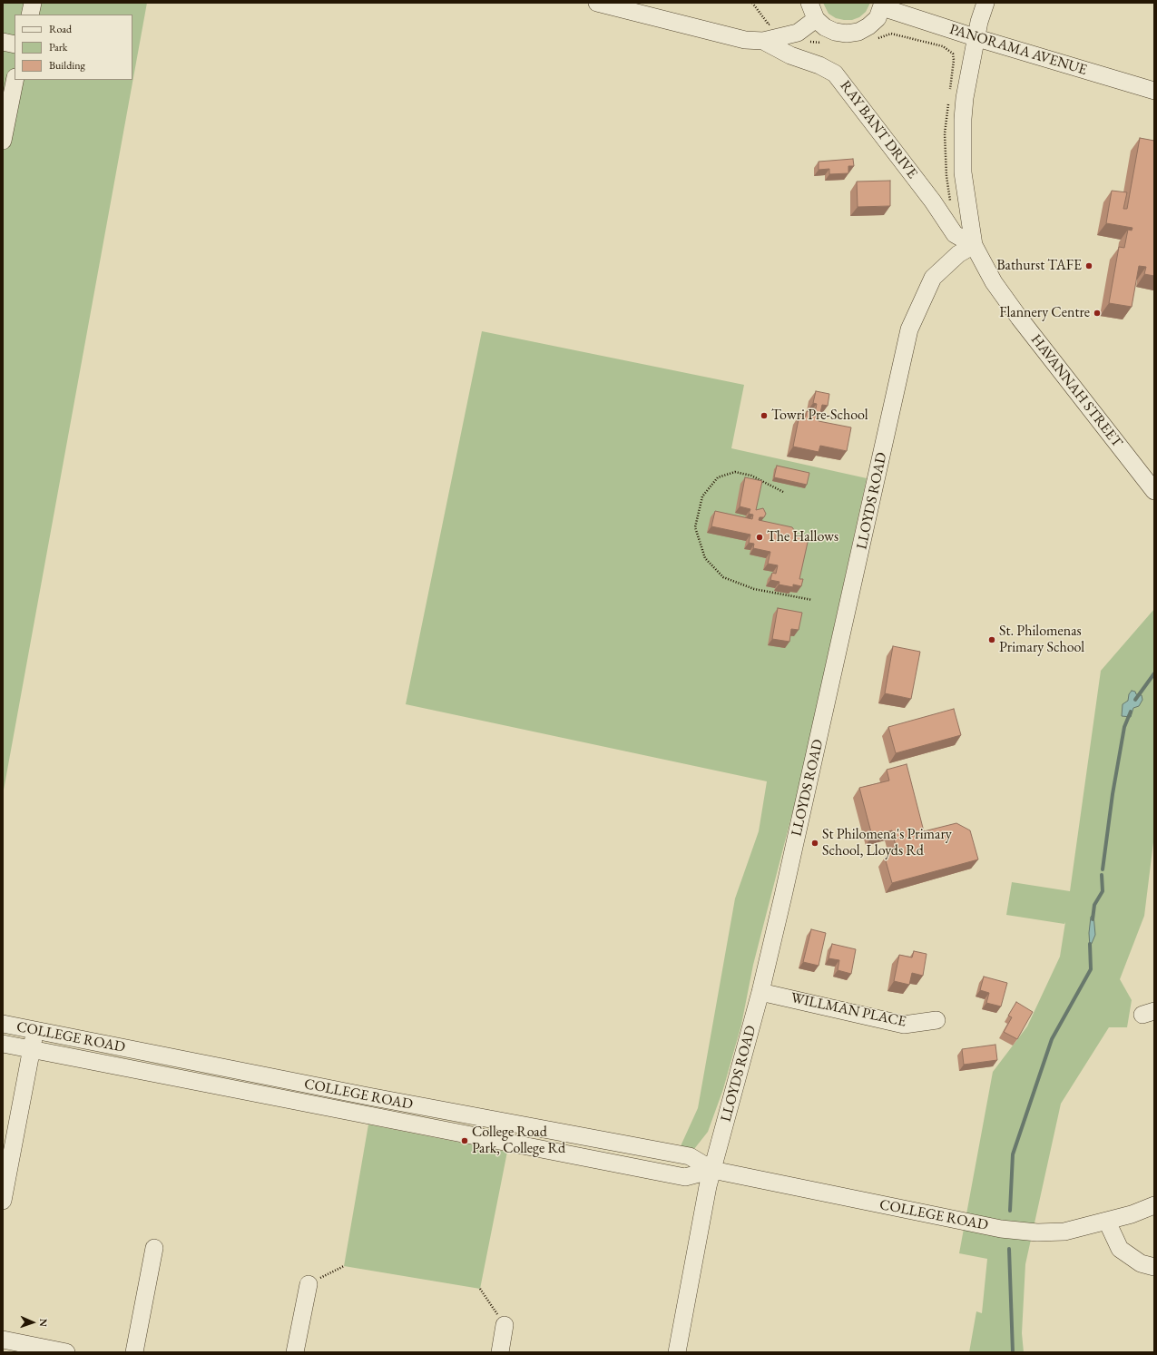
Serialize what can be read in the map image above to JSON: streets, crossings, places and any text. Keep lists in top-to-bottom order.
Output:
{
  "streets": {
    "street": [
      "PANORAMA AVENUE",
      "RAY BANT DRIVE",
      "HAVANNAH STREET",
      "LLOYDS ROAD",
      "WILLMAN PLACE",
      "COLLEGE ROAD"
    ]
  },
  "crossings": [
    ["PANORAMA AVENUE", "HAVANNAH STREET"],
    ["RAY BANT DRIVE", "HAVANNAH STREET"],
    ["RAY BANT DRIVE", "LLOYDS ROAD"],
    ["HAVANNAH STREET", "LLOYDS ROAD"],
    ["LLOYDS ROAD", "WILLMAN PLACE"],
    ["LLOYDS ROAD", "COLLEGE ROAD"]
  ],
  "places": [
    "Bathurst TAFE",
    "Flannery Centre",
    "Towri Pre-School",
    "The Hallows",
    "St. Philomenas Primary School",
    "St Philomena's Primary School, Lloyds Rd",
    "College Road Park, College Rd"
  ],
  "legend": ["Road", "Park", "Building"],
  "north": "right"
}
